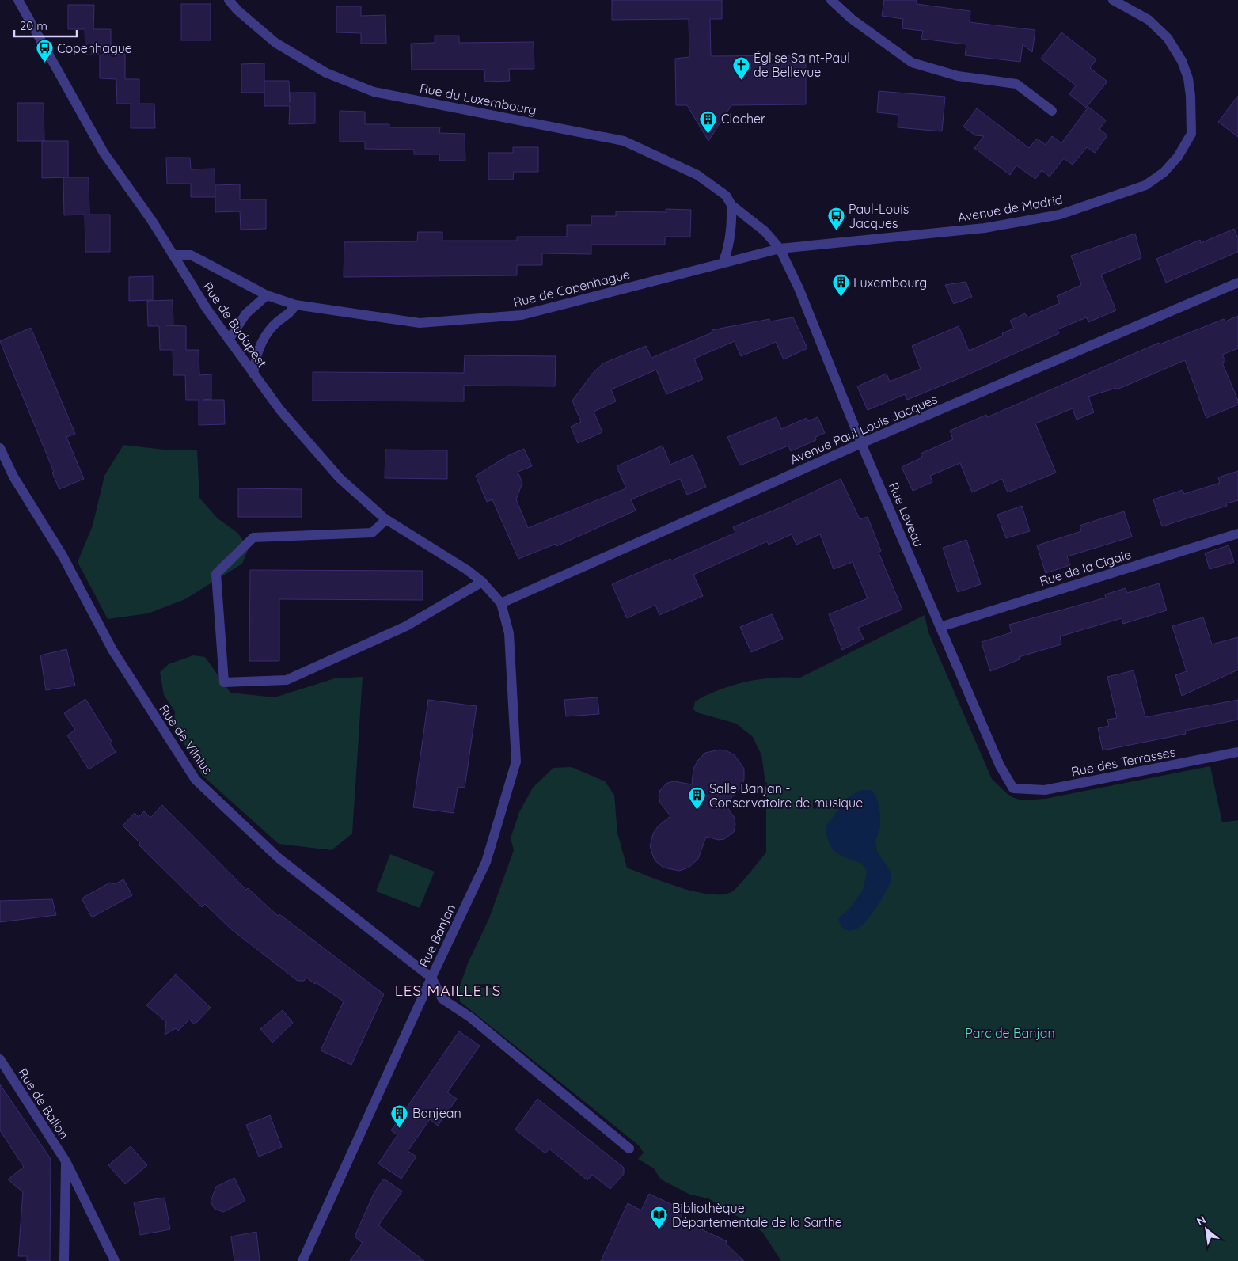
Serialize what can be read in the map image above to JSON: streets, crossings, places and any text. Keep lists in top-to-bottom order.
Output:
{
  "streets": {
    "street": [
      "Rue du Luxembourg",
      "Avenue de Madrid",
      "Rue de Copenhague",
      "Rue de Budapest",
      "Avenue Paul Louis Jacques",
      "Rue Leveau",
      "Rue de la Cigale",
      "Rue de Vilnius",
      "Rue des Terrasses",
      "Rue Banjan",
      "Rue de Ballon"
    ]
  },
  "crossings": [
    ["Rue du Luxembourg", "Avenue de Madrid"],
    ["Rue du Luxembourg", "Rue de Copenhague"],
    ["Rue du Luxembourg", "Rue Leveau"],
    ["Avenue de Madrid", "Rue de Copenhague"],
    ["Avenue de Madrid", "Rue Leveau"],
    ["Rue de Copenhague", "Rue de Budapest"],
    ["Rue de Copenhague", "Rue Leveau"],
    ["Rue de Budapest", "Avenue Paul Louis Jacques"],
    ["Rue de Budapest", "Rue Banjan"],
    ["Avenue Paul Louis Jacques", "Rue Leveau"],
    ["Avenue Paul Louis Jacques", "Rue Banjan"],
    ["Rue Leveau", "Rue de la Cigale"],
    ["Rue Leveau", "Rue des Terrasses"],
    ["Rue de Vilnius", "Rue Banjan"]
  ],
  "districts": ["LES MAILLETS"],
  "parks": ["Parc de Banjan"],
  "places": {
    "bus stop": ["Copenhague", "Paul-Louis Jacques"],
    "church": ["Église Saint-Paul de Bellevue"],
    "building": [
      "Clocher",
      "Luxembourg",
      "Salle Banjan - Conservatoire de musique",
      "Banjean"
    ],
    "library": ["Bibliothèque Départementale de la Sarthe"]
  },
  "scale_bar": "20 m",
  "north": "top left"
}
